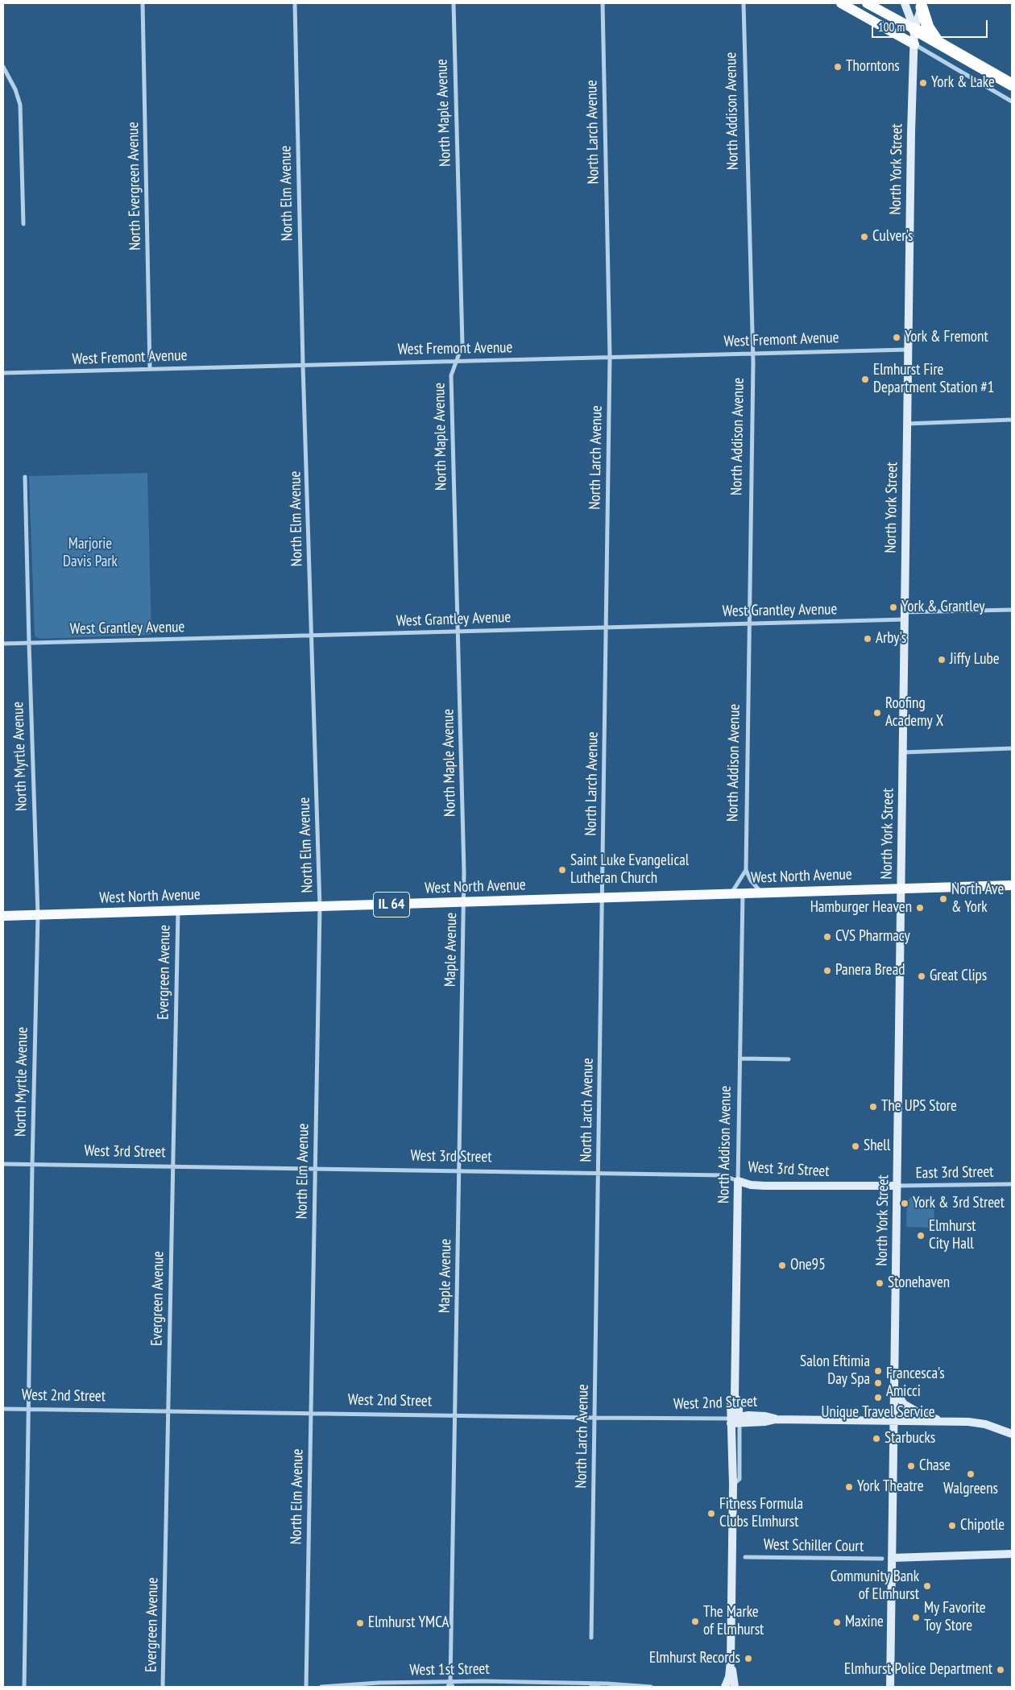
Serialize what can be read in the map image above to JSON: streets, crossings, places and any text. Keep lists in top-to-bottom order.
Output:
{
  "streets": {
    "main road": [
      "North Addison Avenue",
      "North York Street",
      "West North Avenue",
      "IL 64",
      "West 3rd Street",
      "West 2nd Street"
    ],
    "street": [
      "North Maple Avenue",
      "North Larch Avenue",
      "North Evergreen Avenue",
      "North Elm Avenue",
      "West Fremont Avenue",
      "West Grantley Avenue",
      "North Myrtle Avenue",
      "Maple Avenue",
      "Evergreen Avenue",
      "East 3rd Street",
      "West Schiller Court",
      "West 1st Street"
    ]
  },
  "crossings": [
    ["North Addison Avenue", "West Fremont Avenue"],
    ["North Addison Avenue", "West Grantley Avenue"],
    ["North Addison Avenue", "West North Avenue"],
    ["North Addison Avenue", "West 3rd Street"],
    ["North Addison Avenue", "West 2nd Street"],
    ["North Maple Avenue", "West Fremont Avenue"],
    ["North Maple Avenue", "West Grantley Avenue"],
    ["North Maple Avenue", "Maple Avenue"],
    ["North Larch Avenue", "West Fremont Avenue"],
    ["North Larch Avenue", "West Grantley Avenue"],
    ["North Larch Avenue", "West North Avenue"],
    ["North Larch Avenue", "West 3rd Street"],
    ["North Larch Avenue", "West 2nd Street"],
    ["North York Street", "West Fremont Avenue"],
    ["North York Street", "West Grantley Avenue"],
    ["North York Street", "West North Avenue"],
    ["North York Street", "IL 64"],
    ["North York Street", "West 3rd Street"],
    ["North York Street", "East 3rd Street"],
    ["North York Street", "West 2nd Street"],
    ["North Evergreen Avenue", "West Fremont Avenue"],
    ["North Elm Avenue", "West Fremont Avenue"],
    ["North Elm Avenue", "West Grantley Avenue"],
    ["North Elm Avenue", "West North Avenue"],
    ["North Elm Avenue", "West 3rd Street"],
    ["North Elm Avenue", "West 2nd Street"],
    ["West Grantley Avenue", "North Myrtle Avenue"],
    ["North Myrtle Avenue", "West North Avenue"],
    ["North Myrtle Avenue", "West 3rd Street"],
    ["North Myrtle Avenue", "West 2nd Street"],
    ["West North Avenue", "IL 64"],
    ["West North Avenue", "Maple Avenue"],
    ["West North Avenue", "Evergreen Avenue"],
    ["Maple Avenue", "West 3rd Street"],
    ["Maple Avenue", "West 2nd Street"],
    ["Maple Avenue", "West 1st Street"],
    ["Evergreen Avenue", "West 3rd Street"],
    ["Evergreen Avenue", "West 2nd Street"],
    ["West 3rd Street", "East 3rd Street"]
  ],
  "parks": ["Marjorie Davis Park"],
  "places": [
    "Thorntons",
    "York & Lake",
    "Culver's",
    "York & Fremont",
    "Elmhurst Fire Department Station #1",
    "York & Grantley",
    "Arby's",
    "Jiffy Lube",
    "Roofing Academy X",
    "Saint Luke Evangelical Lutheran Church",
    "North Ave & York",
    "Hamburger Heaven",
    "CVS Pharmacy",
    "Panera Bread",
    "Great Clips",
    "The UPS Store",
    "Shell",
    "York & 3rd Street",
    "Elmhurst City Hall",
    "One95",
    "Stonehaven",
    "Salon Eftimia Day Spa",
    "Francesca's Amicci",
    "Unique Travel Service",
    "Starbucks",
    "Chase",
    "Walgreens",
    "York Theatre",
    "Fitness Formula Clubs Elmhurst",
    "Chipotle",
    "Community Bank of Elmhurst",
    "My Favorite Toy Store",
    "The Marke of Elmhurst",
    "Maxine",
    "Elmhurst YMCA",
    "Elmhurst Records",
    "Elmhurst Police Department"
  ],
  "scale_bar": "100 m"
}
